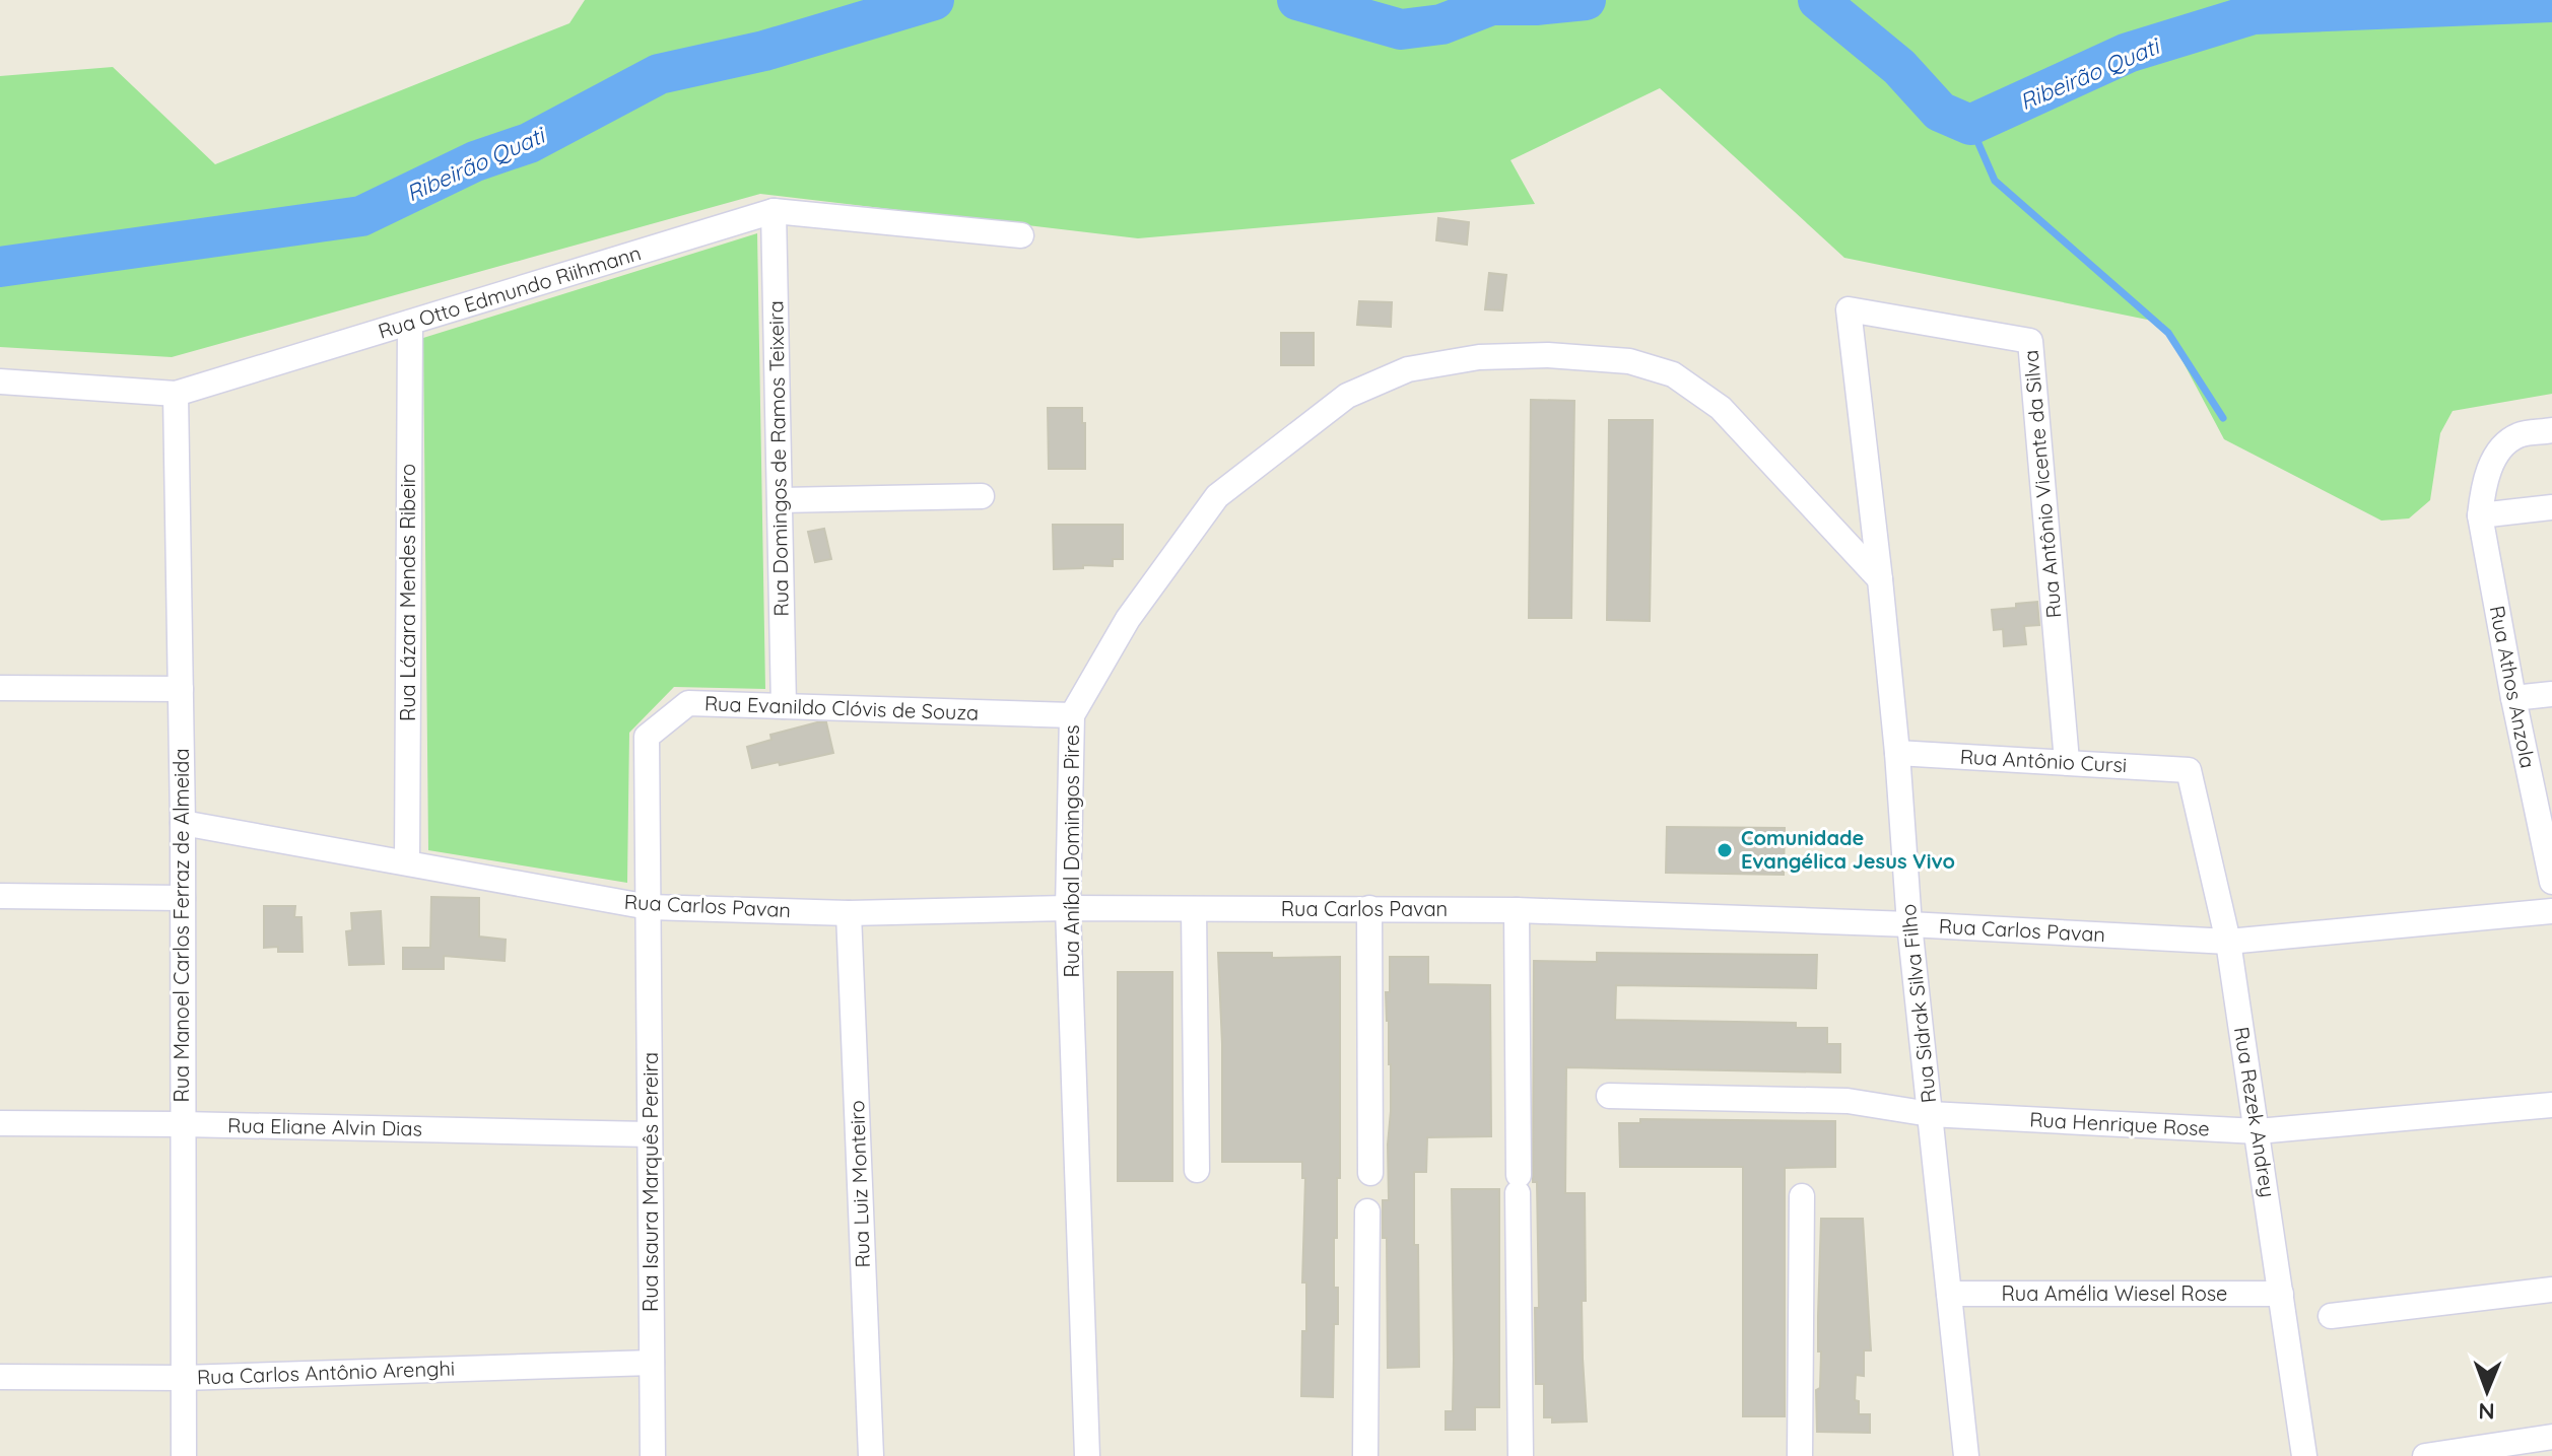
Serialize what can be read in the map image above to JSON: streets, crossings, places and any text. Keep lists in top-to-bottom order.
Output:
{
  "streets": {
    "street": [
      "Rua Otto Edmundo Riihmann",
      "Rua Domingos de Ramos Teixeira",
      "Rua Antônio Vicente da Silva",
      "Rua Lázara Mendes Ribeiro",
      "Rua Athos Anzola",
      "Rua Evanildo Clóvis de Souza",
      "Rua Antônio Cursi",
      "Rua Aníbal Domingos Pires",
      "Rua Carlos Pavan",
      "Rua Manoel Carlos Ferraz de Almeida",
      "Rua Sidrak Silva Filho",
      "Rua Rezek Andrey",
      "Rua Henrique Rose",
      "Rua Eliane Alvin Dias",
      "Rua Isaura Marquês Pereira",
      "Rua Luiz Monteiro",
      "Rua Amélia Wiesel Rose",
      "Rua Carlos Antônio Arenghi"
    ]
  },
  "crossings": [
    ["Rua Otto Edmundo Riihmann", "Rua Domingos de Ramos Teixeira"],
    ["Rua Otto Edmundo Riihmann", "Rua Lázara Mendes Ribeiro"],
    ["Rua Otto Edmundo Riihmann", "Rua Manoel Carlos Ferraz de Almeida"],
    ["Rua Domingos de Ramos Teixeira", "Rua Evanildo Clóvis de Souza"],
    ["Rua Antônio Vicente da Silva", "Rua Antônio Cursi"],
    ["Rua Antônio Vicente da Silva", "Rua Sidrak Silva Filho"],
    ["Rua Lázara Mendes Ribeiro", "Rua Carlos Pavan"],
    ["Rua Evanildo Clóvis de Souza", "Rua Aníbal Domingos Pires"],
    ["Rua Evanildo Clóvis de Souza", "Rua Carlos Pavan"],
    ["Rua Evanildo Clóvis de Souza", "Rua Isaura Marquês Pereira"],
    ["Rua Antônio Cursi", "Rua Sidrak Silva Filho"],
    ["Rua Antônio Cursi", "Rua Rezek Andrey"],
    ["Rua Aníbal Domingos Pires", "Rua Carlos Pavan"],
    ["Rua Aníbal Domingos Pires", "Rua Sidrak Silva Filho"],
    ["Rua Carlos Pavan", "Rua Manoel Carlos Ferraz de Almeida"],
    ["Rua Carlos Pavan", "Rua Sidrak Silva Filho"],
    ["Rua Carlos Pavan", "Rua Rezek Andrey"],
    ["Rua Carlos Pavan", "Rua Isaura Marquês Pereira"],
    ["Rua Carlos Pavan", "Rua Luiz Monteiro"],
    ["Rua Manoel Carlos Ferraz de Almeida", "Rua Eliane Alvin Dias"],
    ["Rua Manoel Carlos Ferraz de Almeida", "Rua Carlos Antônio Arenghi"],
    ["Rua Sidrak Silva Filho", "Rua Henrique Rose"],
    ["Rua Sidrak Silva Filho", "Rua Amélia Wiesel Rose"],
    ["Rua Rezek Andrey", "Rua Henrique Rose"],
    ["Rua Rezek Andrey", "Rua Amélia Wiesel Rose"],
    ["Rua Eliane Alvin Dias", "Rua Isaura Marquês Pereira"],
    ["Rua Isaura Marquês Pereira", "Rua Carlos Antônio Arenghi"]
  ],
  "water": ["Ribeirão Quati"],
  "places": ["Comunidade Evangélica Jesus Vivo"],
  "north": "bottom"
}
